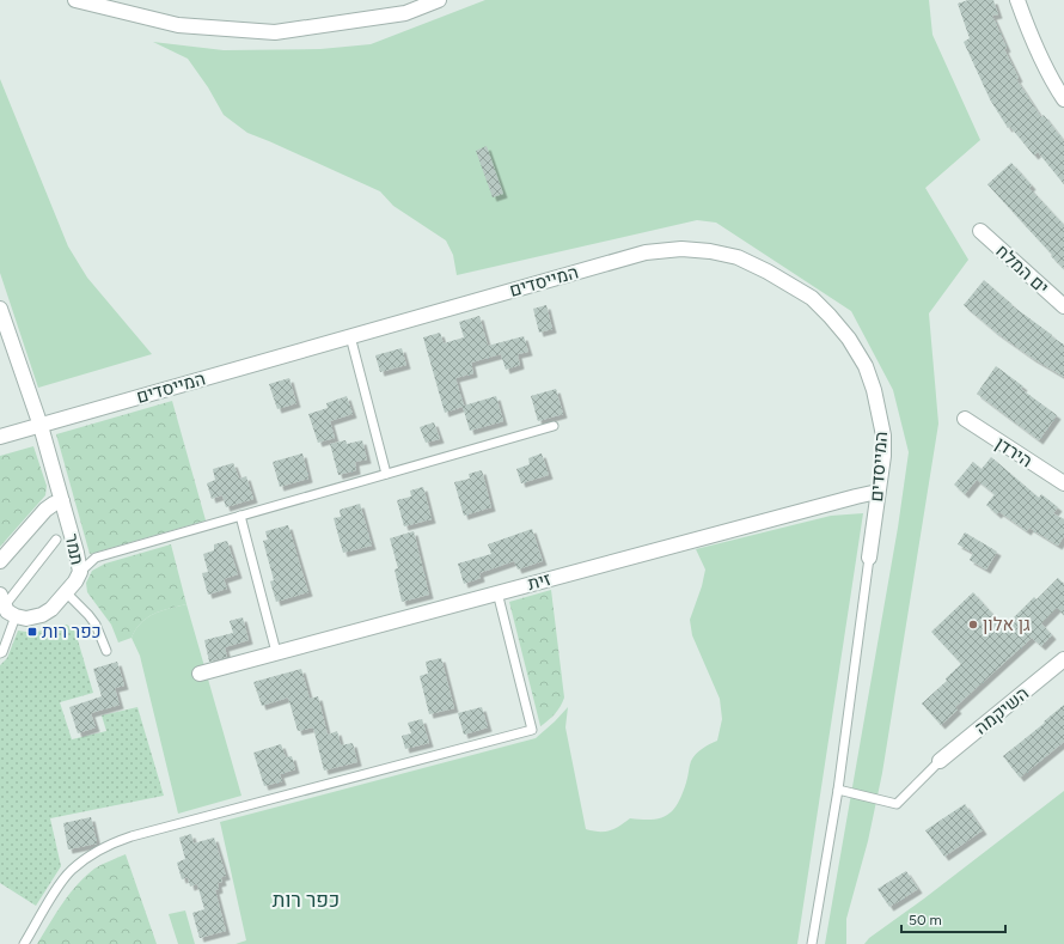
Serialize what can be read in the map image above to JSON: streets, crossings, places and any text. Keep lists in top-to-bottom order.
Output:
{
  "streets": {
    "street": [
      "ים המלח",
      "המייסדים",
      "הירדן",
      "תמר",
      "זית",
      "השיקמה"
    ]
  },
  "crossings": [
    ["המייסדים", "תמר"],
    ["המייסדים", "זית"]
  ],
  "districts": ["כפר רות"],
  "places": {
    "other": ["גן אלון"],
    "transit": ["כפר רות"]
  },
  "scale_bar": "50 m"
}
